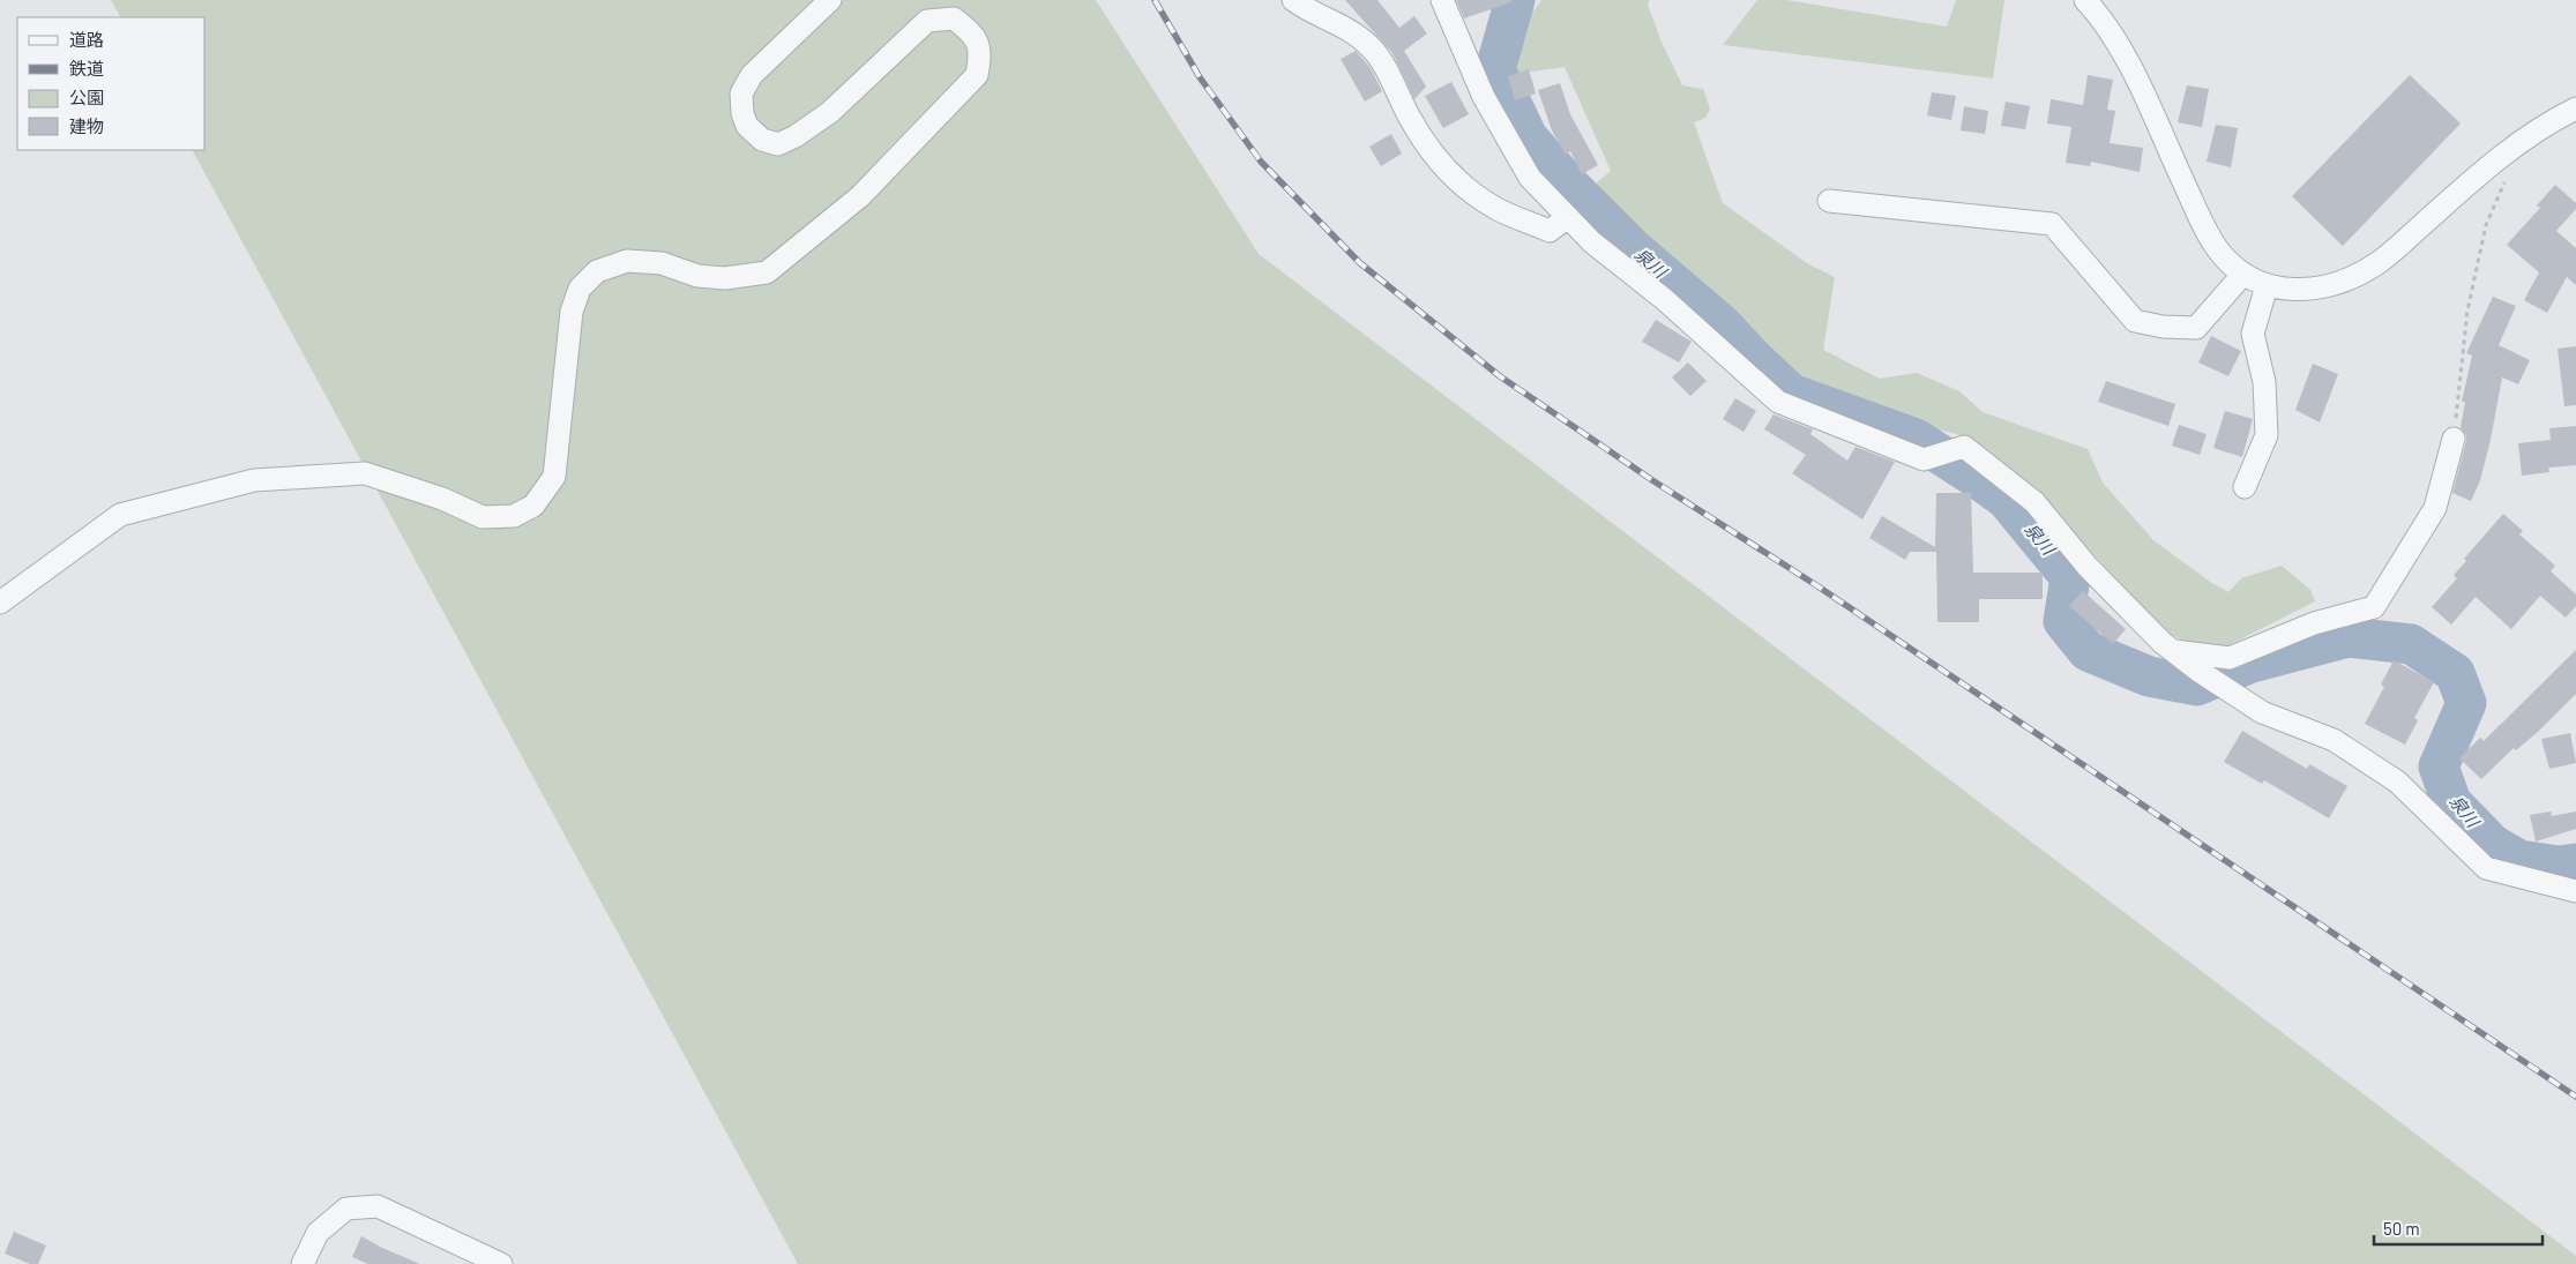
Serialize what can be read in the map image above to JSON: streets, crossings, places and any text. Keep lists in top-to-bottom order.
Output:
{
  "water": ["泉川"],
  "legend": [
    "道路",
    "鉄道",
    "公園",
    "建物"
  ],
  "scale_bar": "50 m"
}
